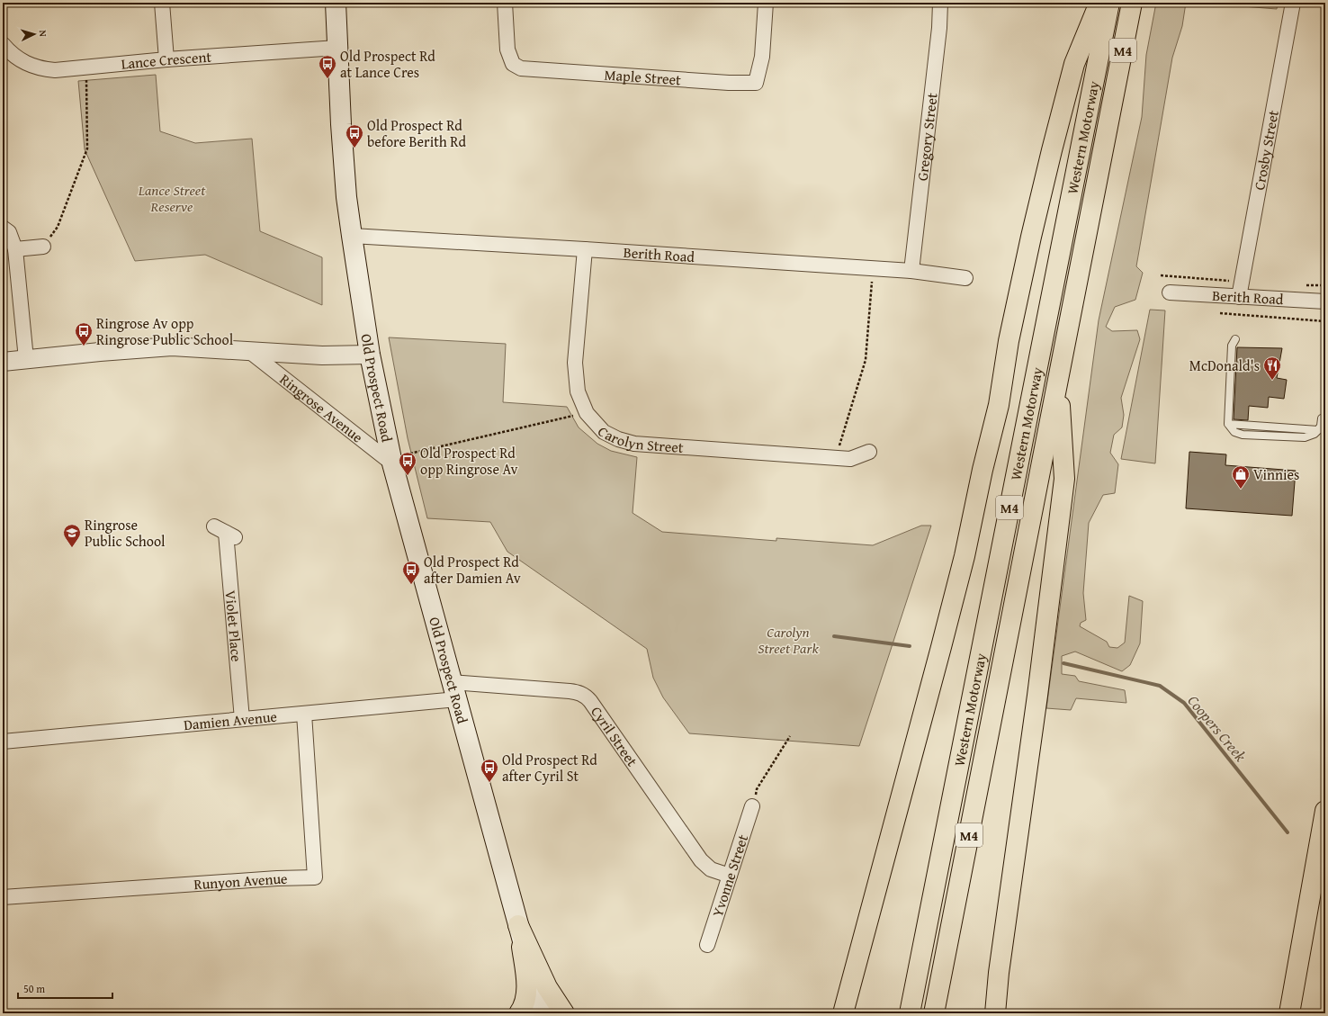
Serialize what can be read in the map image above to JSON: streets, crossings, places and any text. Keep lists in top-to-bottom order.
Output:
{
  "streets": {
    "highway": ["M4", "Western Motorway"],
    "main road": ["Old Prospect Road"],
    "street": [
      "Lance Crescent",
      "Maple Street",
      "Gregory Street",
      "Crosby Street",
      "Berith Road",
      "Ringrose Avenue",
      "Carolyn Street",
      "Violet Place",
      "Damien Avenue",
      "Cyril Street",
      "Yvonne Street",
      "Runyon Avenue"
    ]
  },
  "crossings": [
    ["Lance Crescent", "Old Prospect Road"],
    ["Gregory Street", "Berith Road"],
    ["Crosby Street", "Berith Road"],
    ["Berith Road", "Old Prospect Road"],
    ["Berith Road", "Carolyn Street"],
    ["Old Prospect Road", "Ringrose Avenue"],
    ["Old Prospect Road", "Damien Avenue"],
    ["Old Prospect Road", "Cyril Street"],
    ["Violet Place", "Damien Avenue"],
    ["Damien Avenue", "Cyril Street"],
    ["Damien Avenue", "Runyon Avenue"],
    ["Cyril Street", "Yvonne Street"]
  ],
  "water": ["Coopers Creek"],
  "parks": ["Lance Street Reserve", "Carolyn Street Park"],
  "places": {
    "bus stop": [
      "Old Prospect Rd at Lance Cres",
      "Old Prospect Rd before Berith Rd",
      "Ringrose Av opp Ringrose Public School",
      "Old Prospect Rd opp Ringrose Av",
      "Old Prospect Rd after Damien Av",
      "Old Prospect Rd after Cyril St"
    ],
    "restaurant": ["McDonald's"],
    "shop": ["Vinnies"],
    "school or university": ["Ringrose Public School"]
  },
  "scale_bar": "50 m",
  "north": "right"
}
